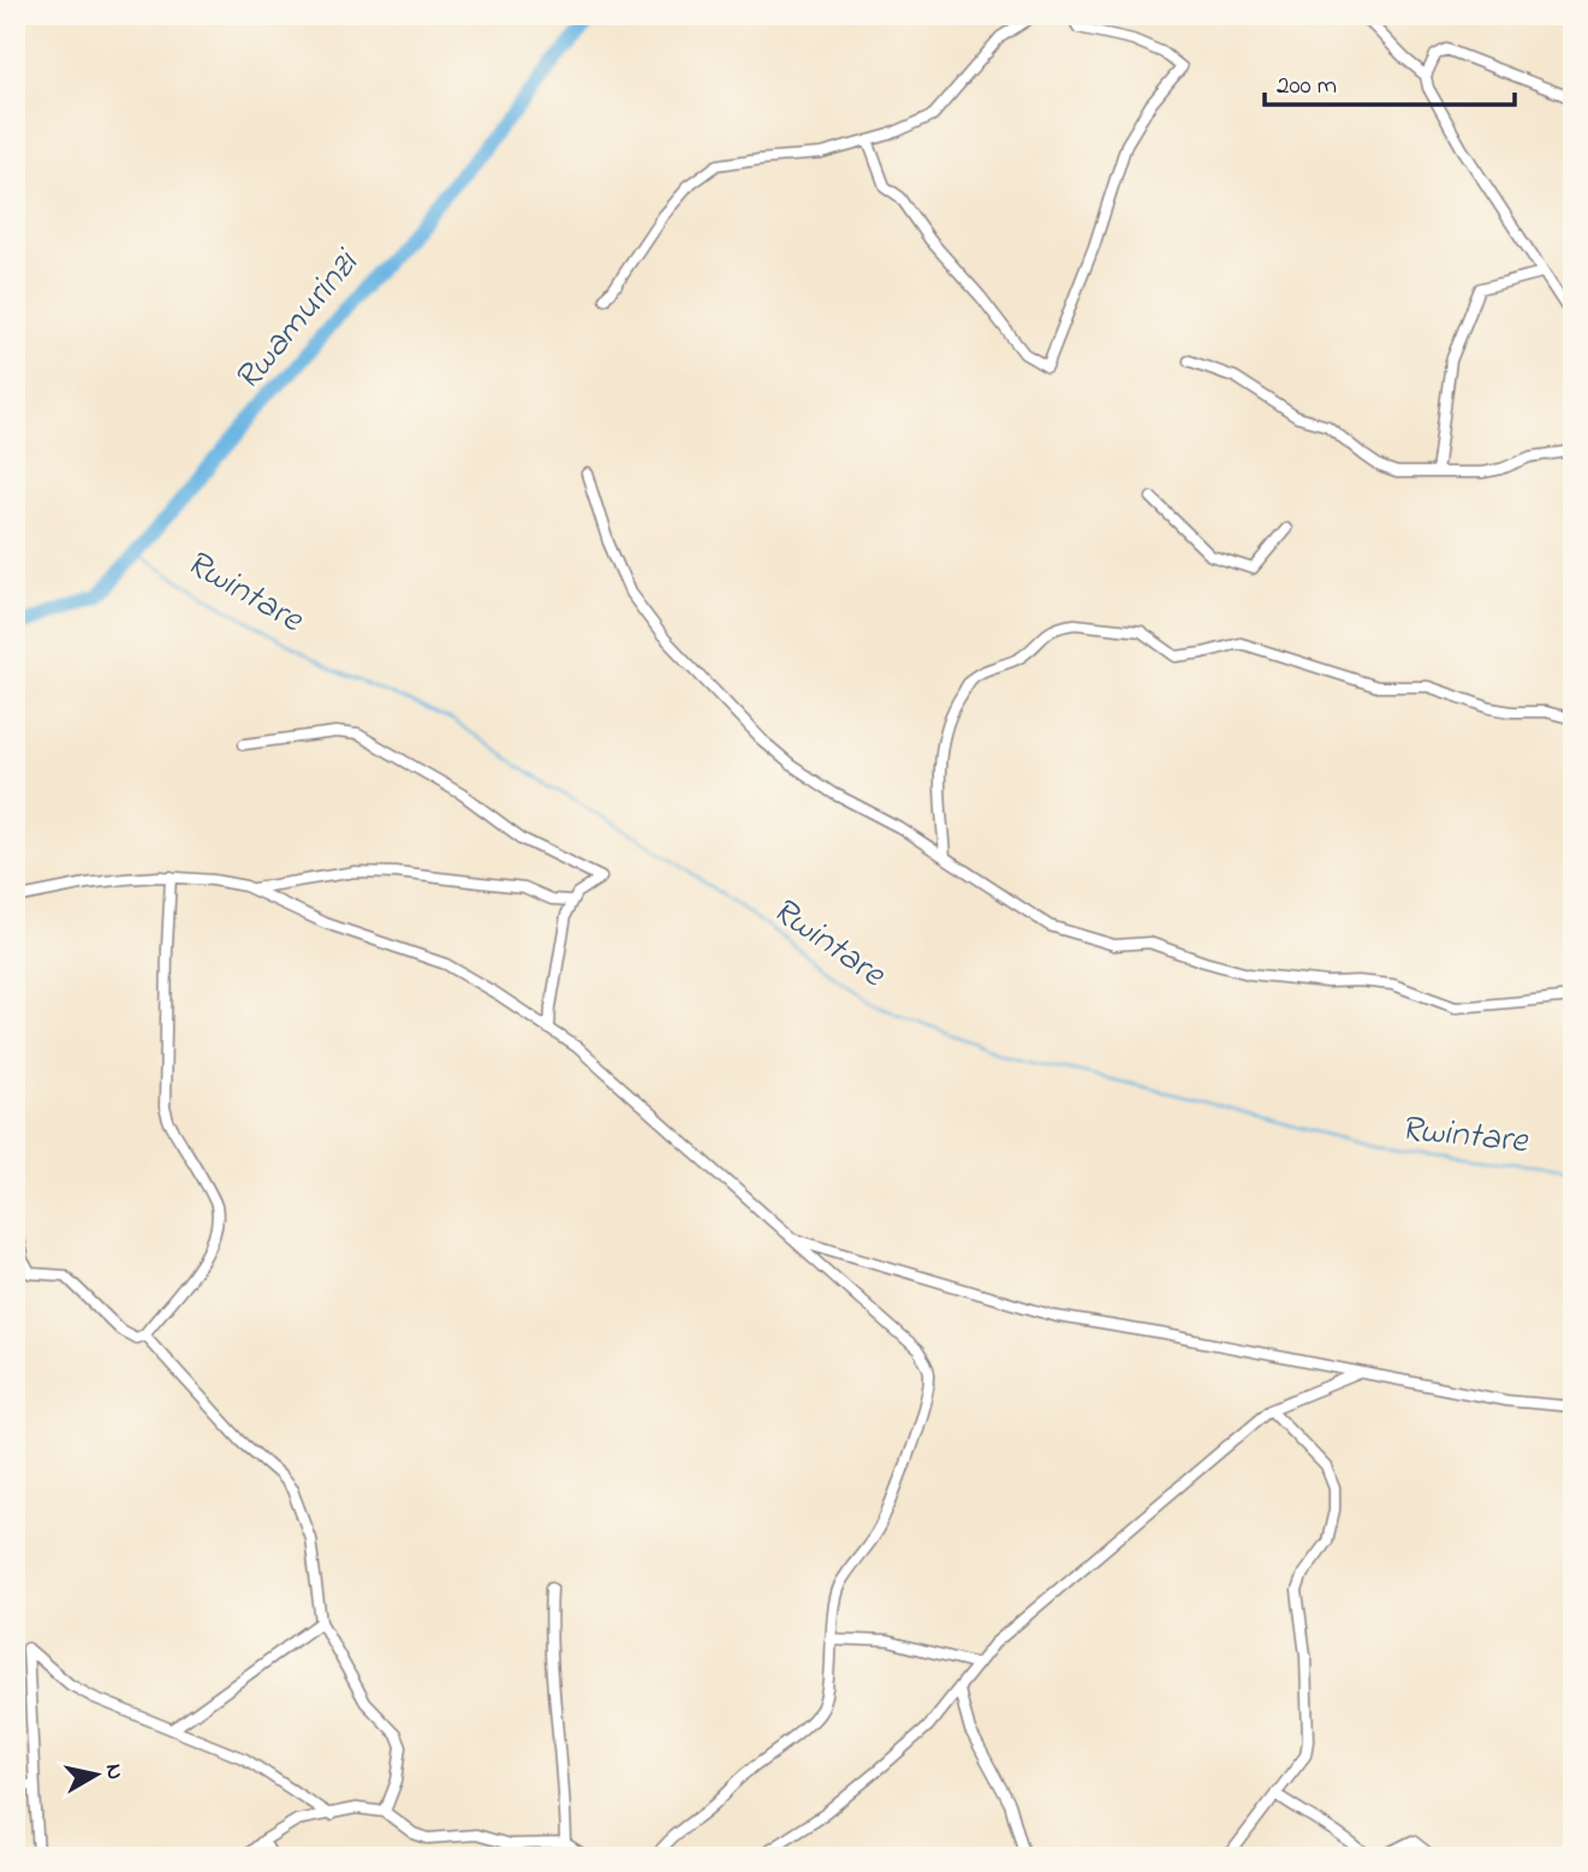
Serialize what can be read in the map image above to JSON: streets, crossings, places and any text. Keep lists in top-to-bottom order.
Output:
{
  "water": ["Rwamurinzi", "Rwintare"],
  "scale_bar": "200 m",
  "north": "right"
}
